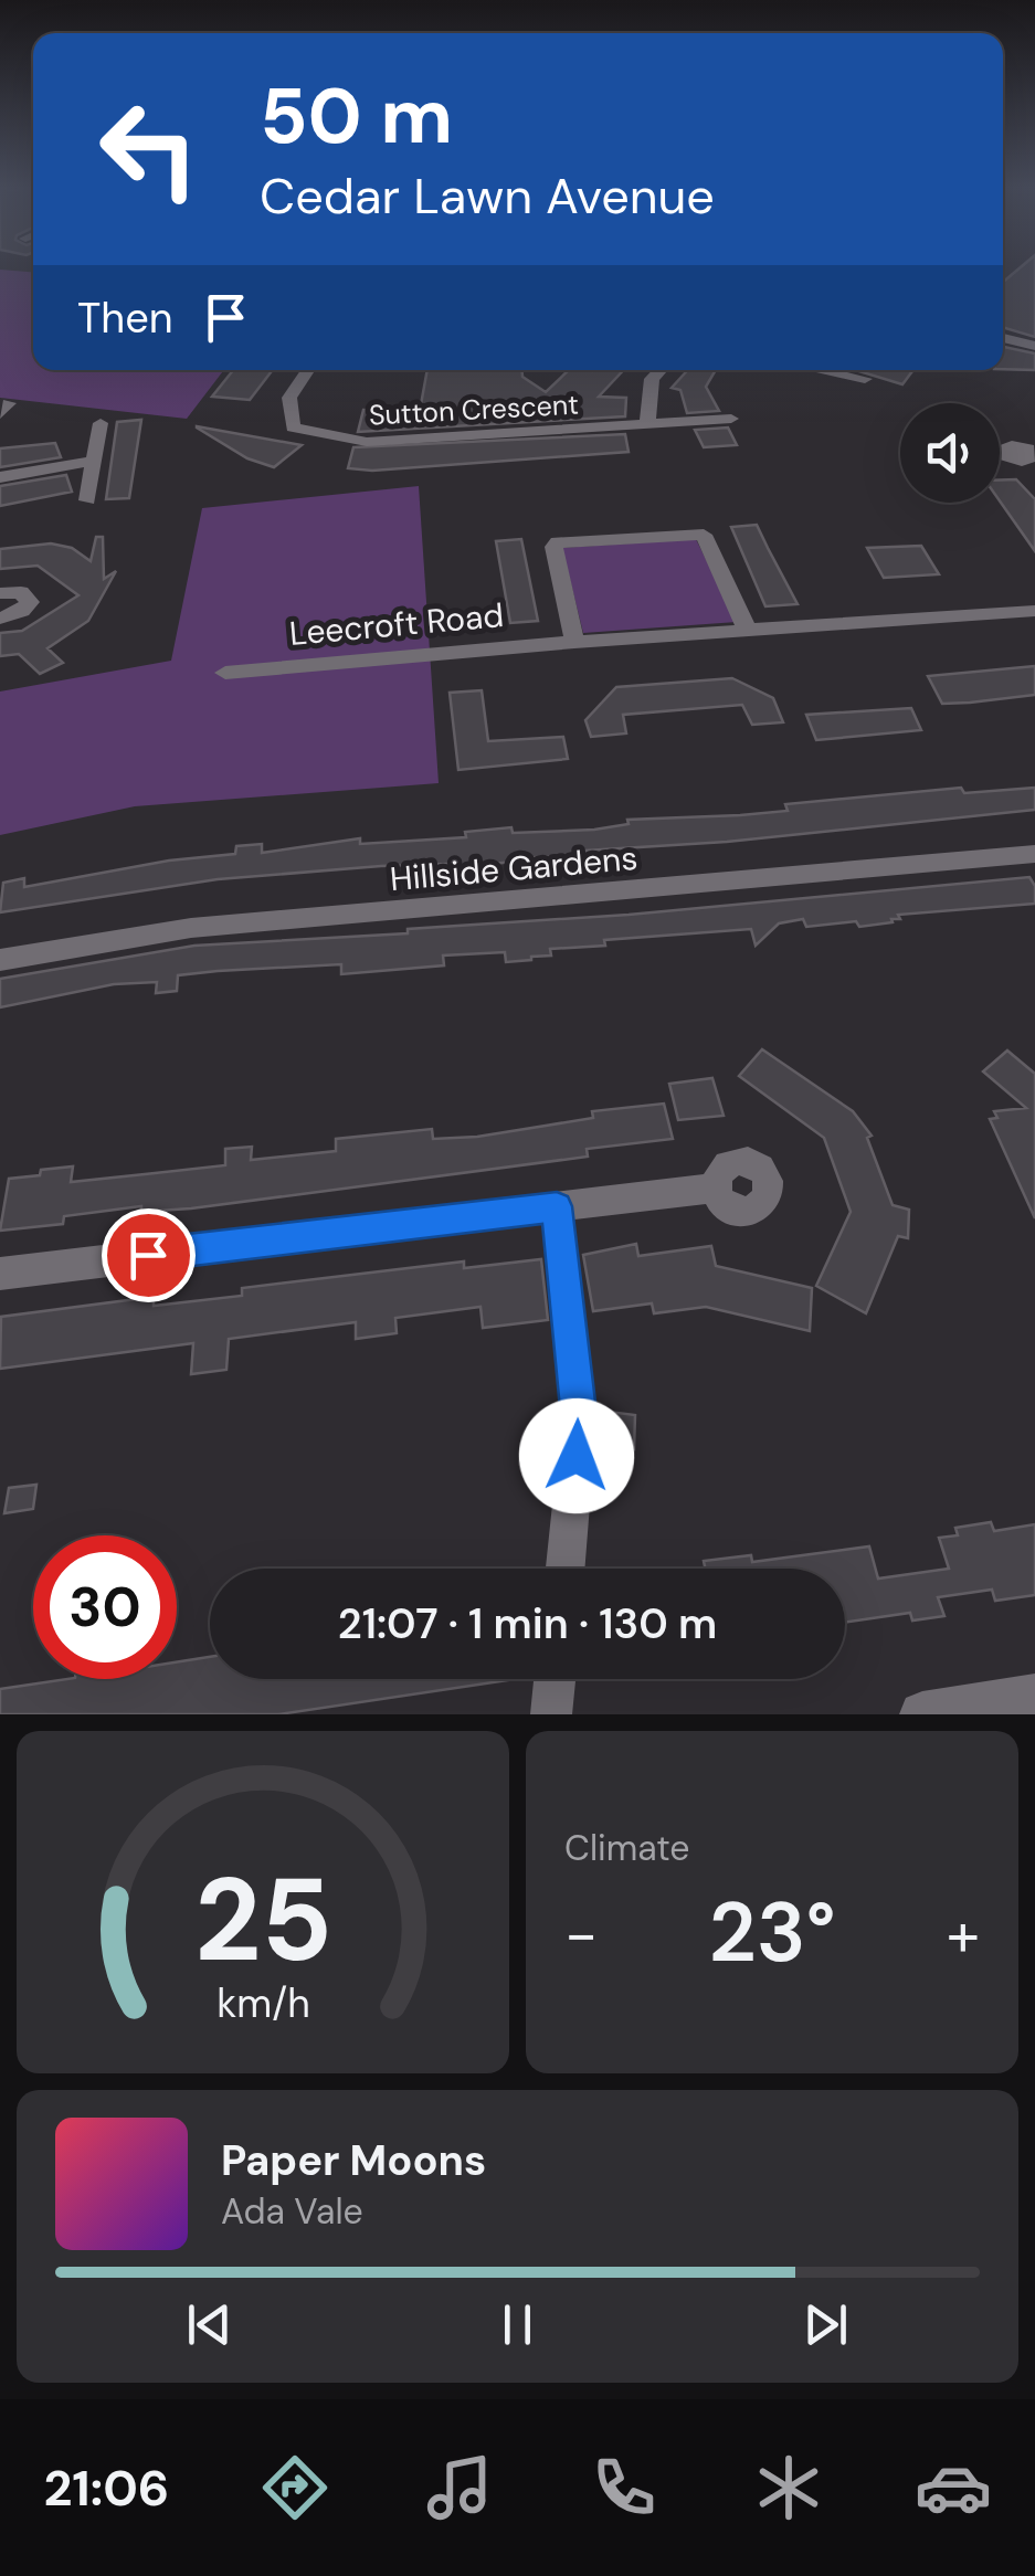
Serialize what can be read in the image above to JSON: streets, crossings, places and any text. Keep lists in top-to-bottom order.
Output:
{
  "streets": {
    "street": ["Sutton Crescent", "Leecroft Road", "Hillside Gardens"]
  },
  "page": {
    "turn": ["50 m", "Cedar Lawn Avenue"],
    "then": "Then",
    "limit": "30",
    "trip": "21:07 · 1 min · 130 m",
    "tile": "Climate",
    "heat": ["−", "23°", "+"],
    "song": ["Paper Moons", "Ada Vale"],
    "tabs": "21:06",
    "gauge": ["25", "km/h"]
  }
}
